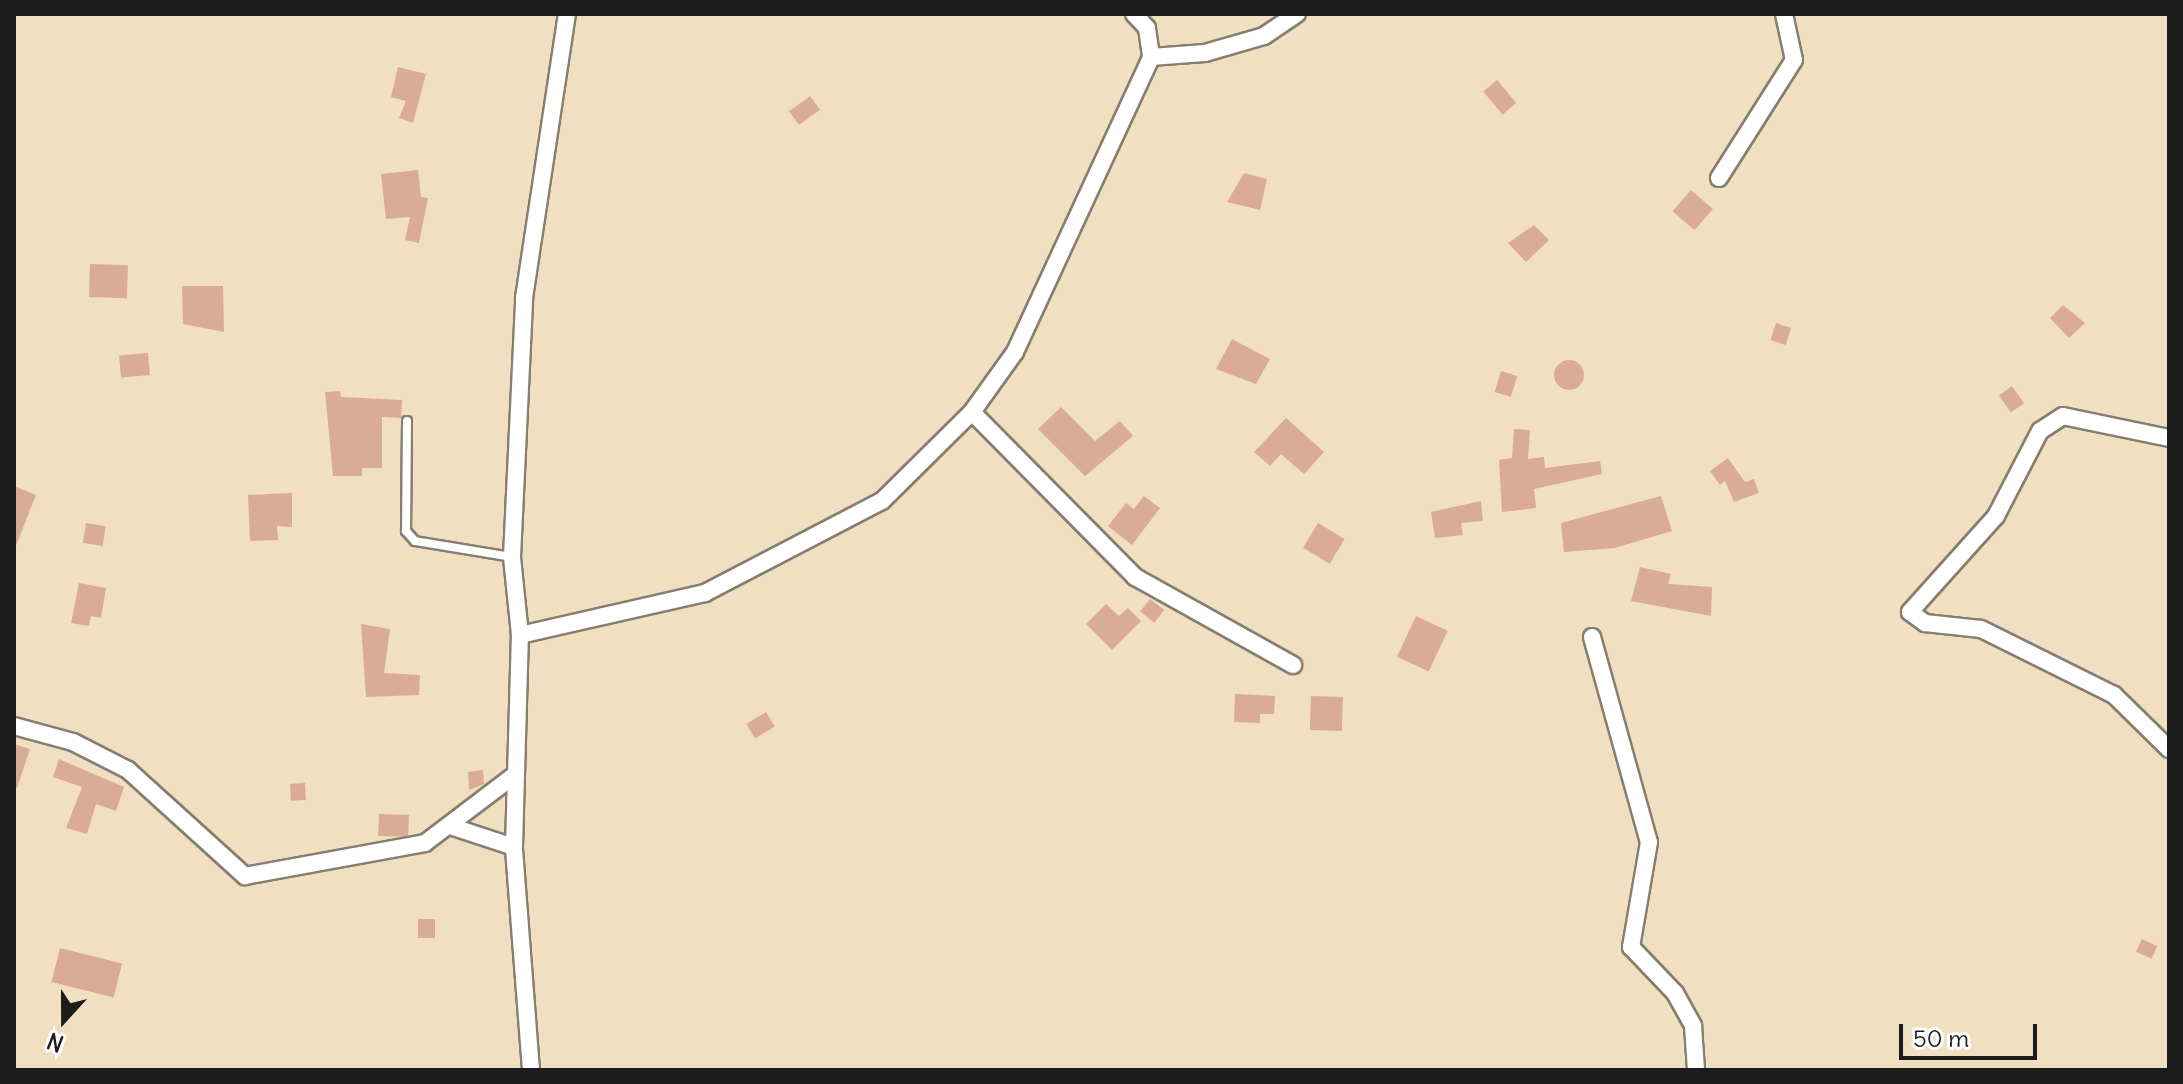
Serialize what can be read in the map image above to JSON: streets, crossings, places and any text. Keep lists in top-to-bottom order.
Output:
{
  "scale_bar": "50 m",
  "north": "bottom"
}
